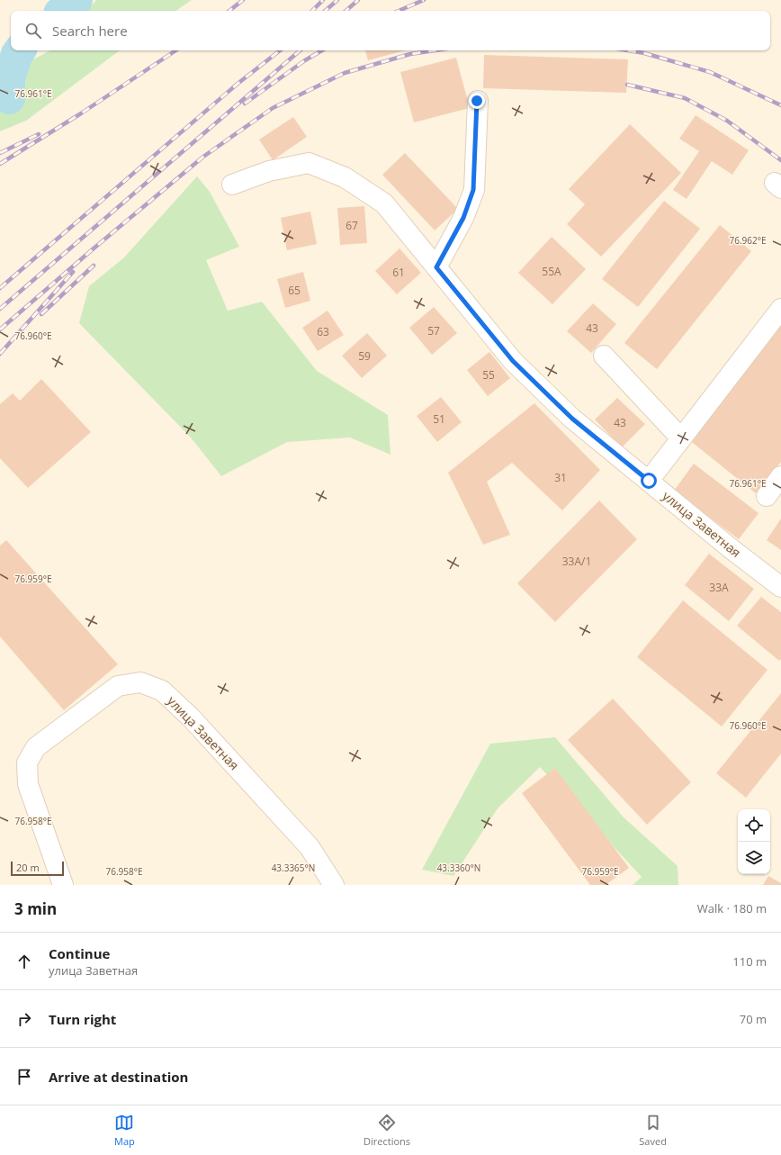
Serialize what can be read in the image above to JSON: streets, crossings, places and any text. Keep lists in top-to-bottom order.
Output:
{
  "streets": {
    "street": ["улица Заветная"]
  },
  "house_numbers": [
    "67",
    "55А",
    "61",
    "65",
    "43",
    "57",
    "63",
    "59",
    "55",
    "51",
    "43",
    "31",
    "33А/1",
    "33А"
  ],
  "scale_bar": "20 m",
  "page": {
    "search": "Search here",
    "scale": "20 m",
    "heading": ["3 min", "Walk · 180 m"],
    "list": [
      ["Continue", "улица Заветная", "110 m"],
      ["Turn right", "70 m"],
      "Arrive at destination"
    ],
    "nav": ["Map", "Directions", "Saved"]
  },
  "coordinates": [
    "76.961°E",
    "76.962°E",
    "76.960°E",
    "76.959°E",
    "76.958°E",
    "43.3365°N",
    "43.3360°N"
  ]
}
